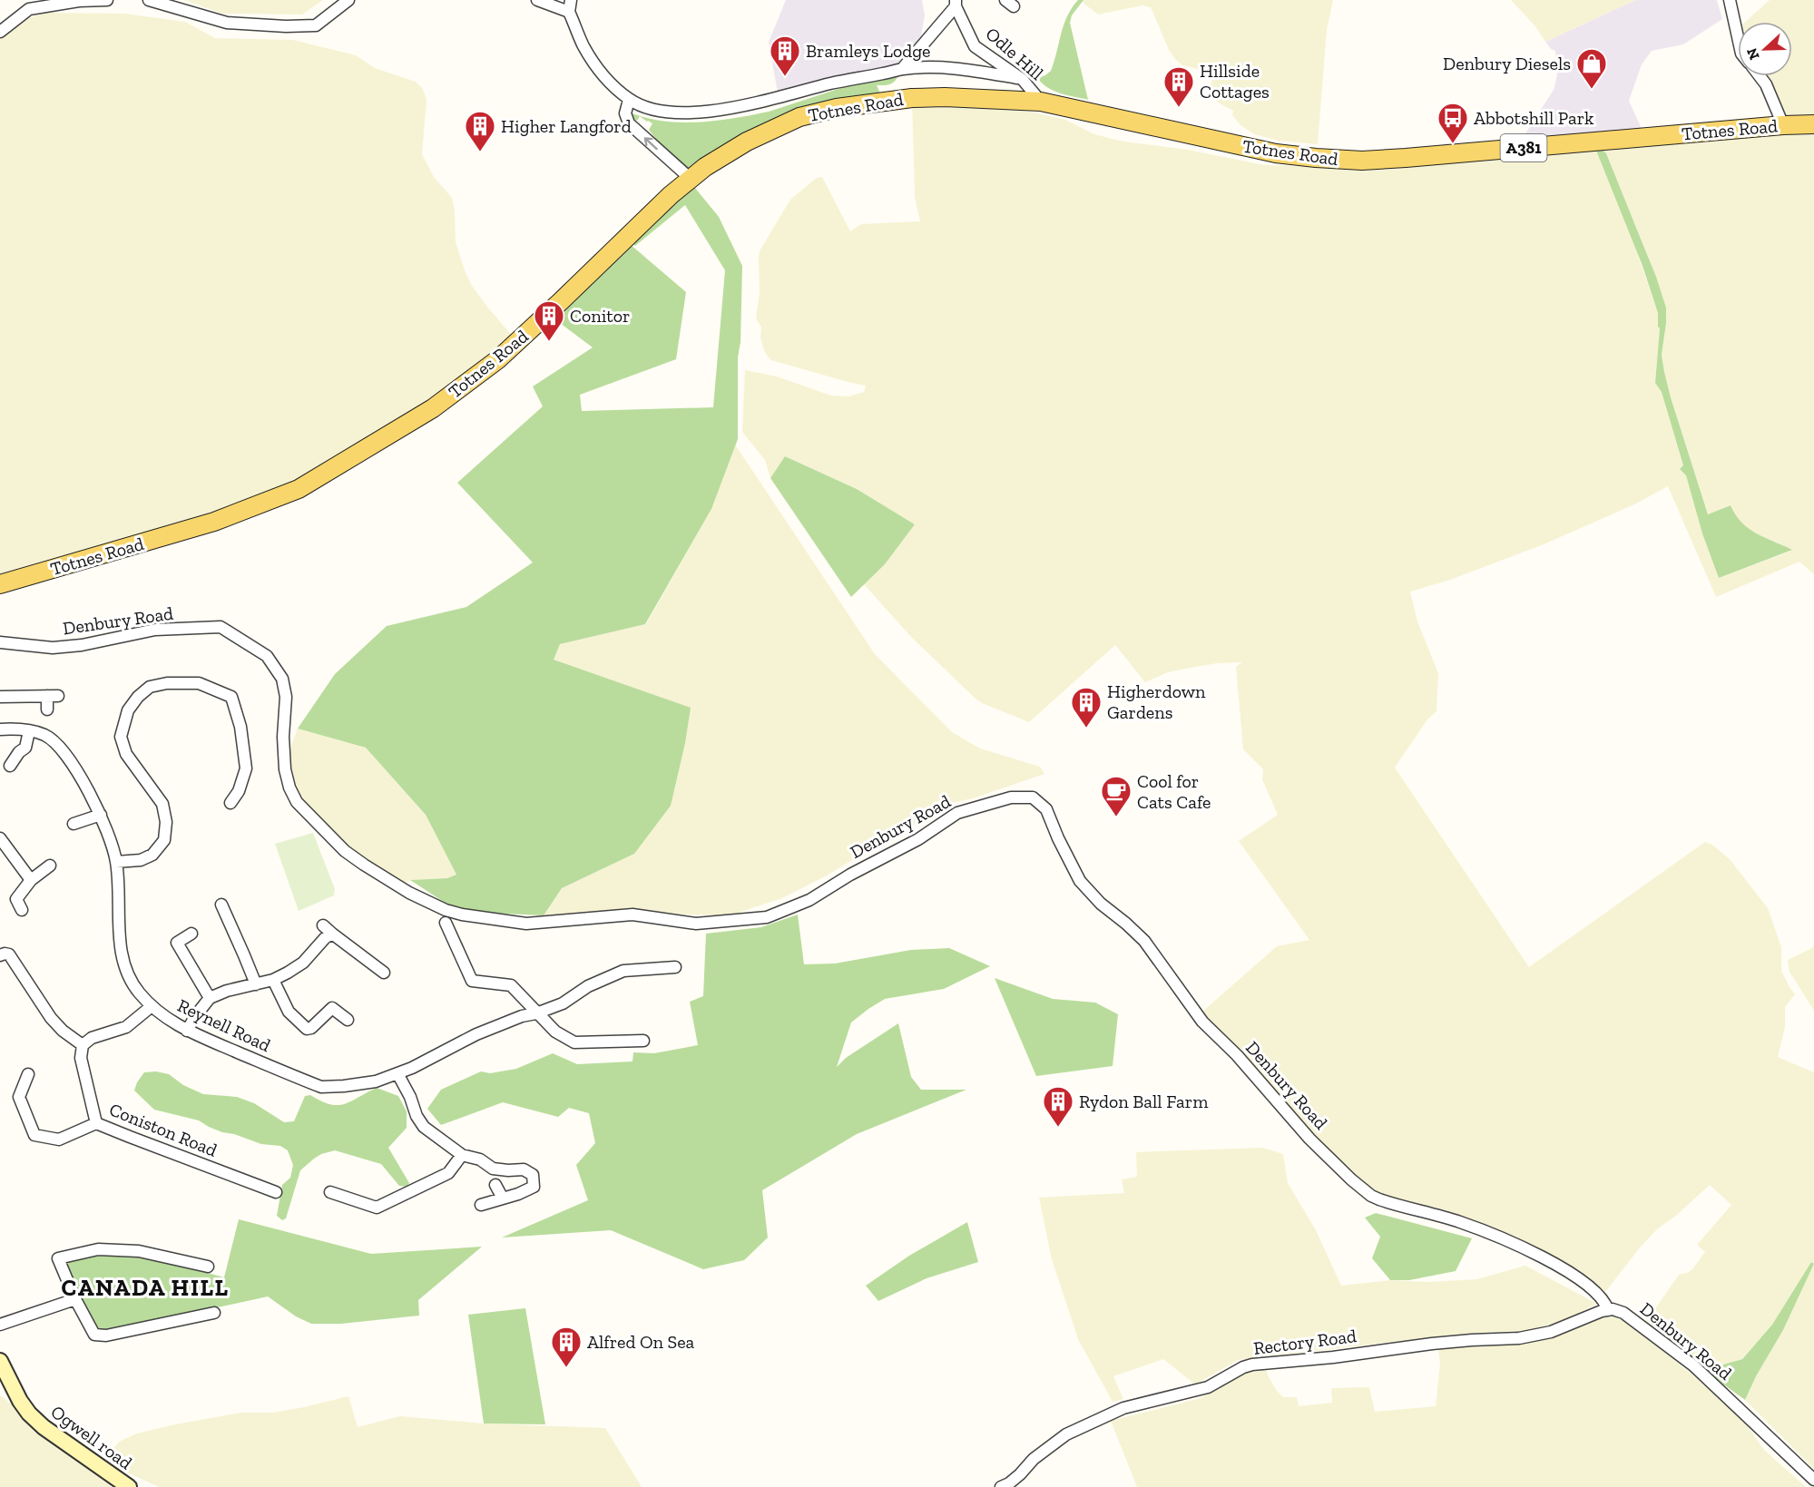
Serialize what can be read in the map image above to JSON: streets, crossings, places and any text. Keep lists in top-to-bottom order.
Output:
{
  "streets": {
    "main road": ["Totnes Road", "A381"],
    "street": [
      "Odle Hill",
      "Denbury Road",
      "Reynell Road",
      "Coniston Road",
      "Rectory Road",
      "Ogwell road"
    ]
  },
  "crossings": [
    ["Odle Hill", "Totnes Road"],
    ["Denbury Road", "Rectory Road"]
  ],
  "districts": ["CANADA HILL"],
  "places": {
    "building": [
      "Bramleys Lodge",
      "Hillside Cottages",
      "Higher Langford",
      "Conitor",
      "Higherdown Gardens",
      "Rydon Ball Farm",
      "Alfred On Sea"
    ],
    "shop": ["Denbury Diesels"],
    "bus stop": ["Abbotshill Park"],
    "cafe": ["Cool for Cats Cafe"]
  },
  "north": "left"
}
